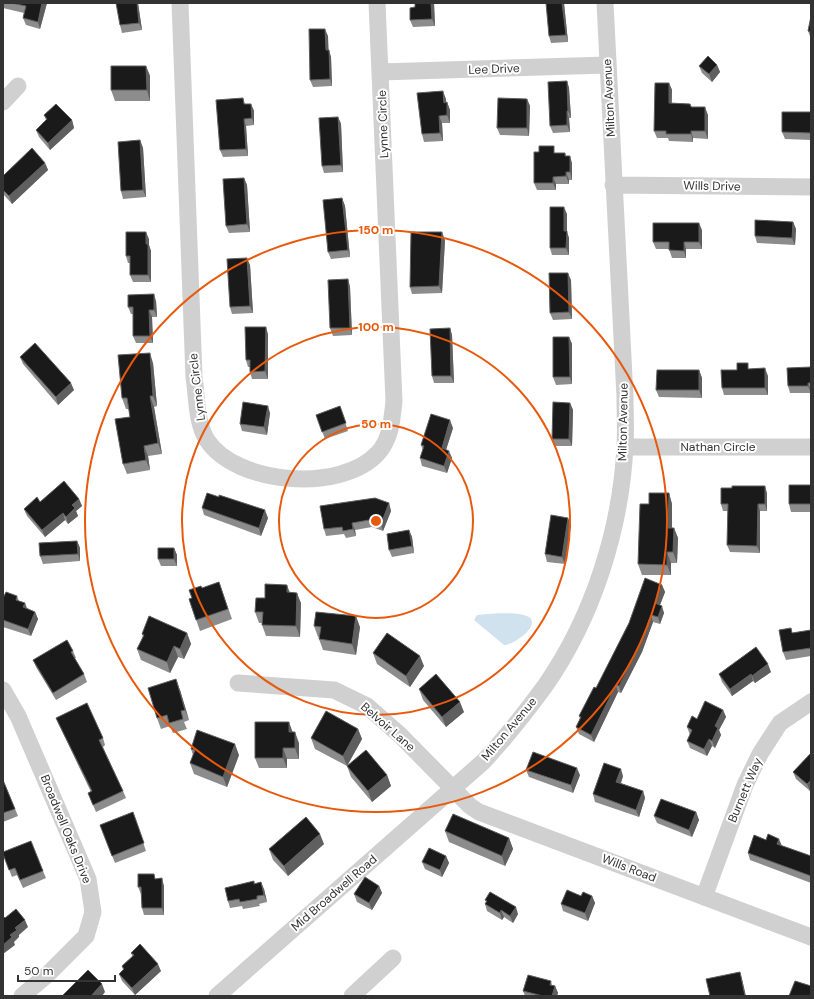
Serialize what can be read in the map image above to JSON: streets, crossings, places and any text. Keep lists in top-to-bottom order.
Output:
{
  "streets": {
    "street": [
      "Lee Drive",
      "Milton Avenue",
      "Lynne Circle",
      "Wills Drive",
      "Nathan Circle",
      "Belvoir Lane",
      "Burnett Way",
      "Broadwell Oaks Drive",
      "Wills Road",
      "Mid Broadwell Road"
    ]
  },
  "crossings": [
    ["Lee Drive", "Milton Avenue"],
    ["Lee Drive", "Lynne Circle"],
    ["Milton Avenue", "Wills Drive"],
    ["Milton Avenue", "Nathan Circle"],
    ["Milton Avenue", "Belvoir Lane"],
    ["Milton Avenue", "Wills Road"],
    ["Milton Avenue", "Mid Broadwell Road"],
    ["Belvoir Lane", "Wills Road"],
    ["Belvoir Lane", "Mid Broadwell Road"],
    ["Burnett Way", "Wills Road"],
    ["Wills Road", "Mid Broadwell Road"]
  ],
  "scale_bar": "50 m",
  "rings": ["150 m", "100 m", "50 m"]
}
